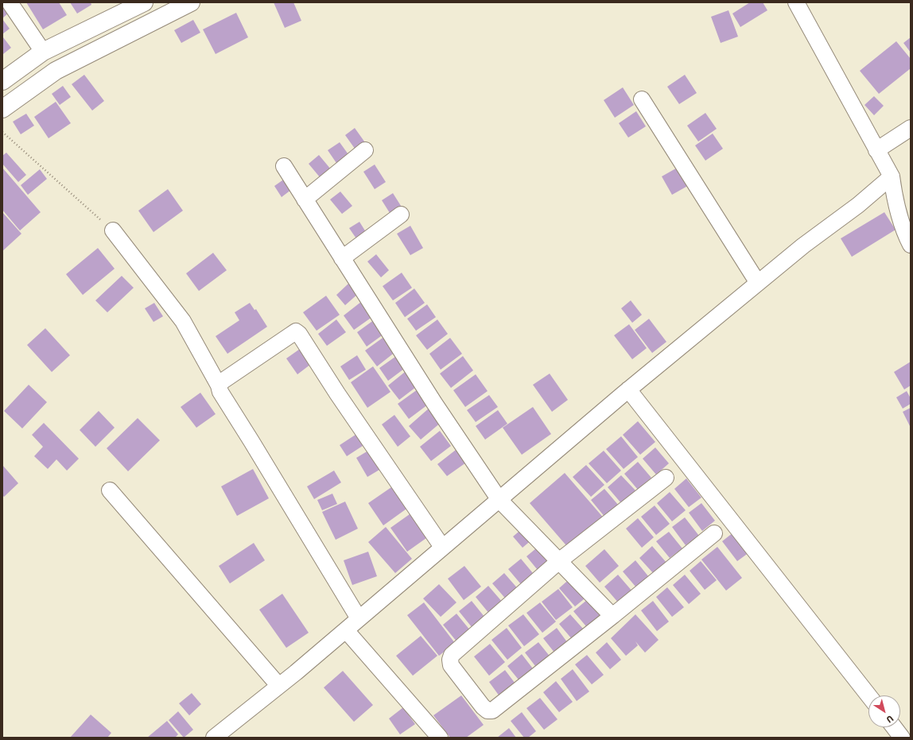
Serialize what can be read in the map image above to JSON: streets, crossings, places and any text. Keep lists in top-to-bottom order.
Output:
{
  "north": "bottom right"
}
